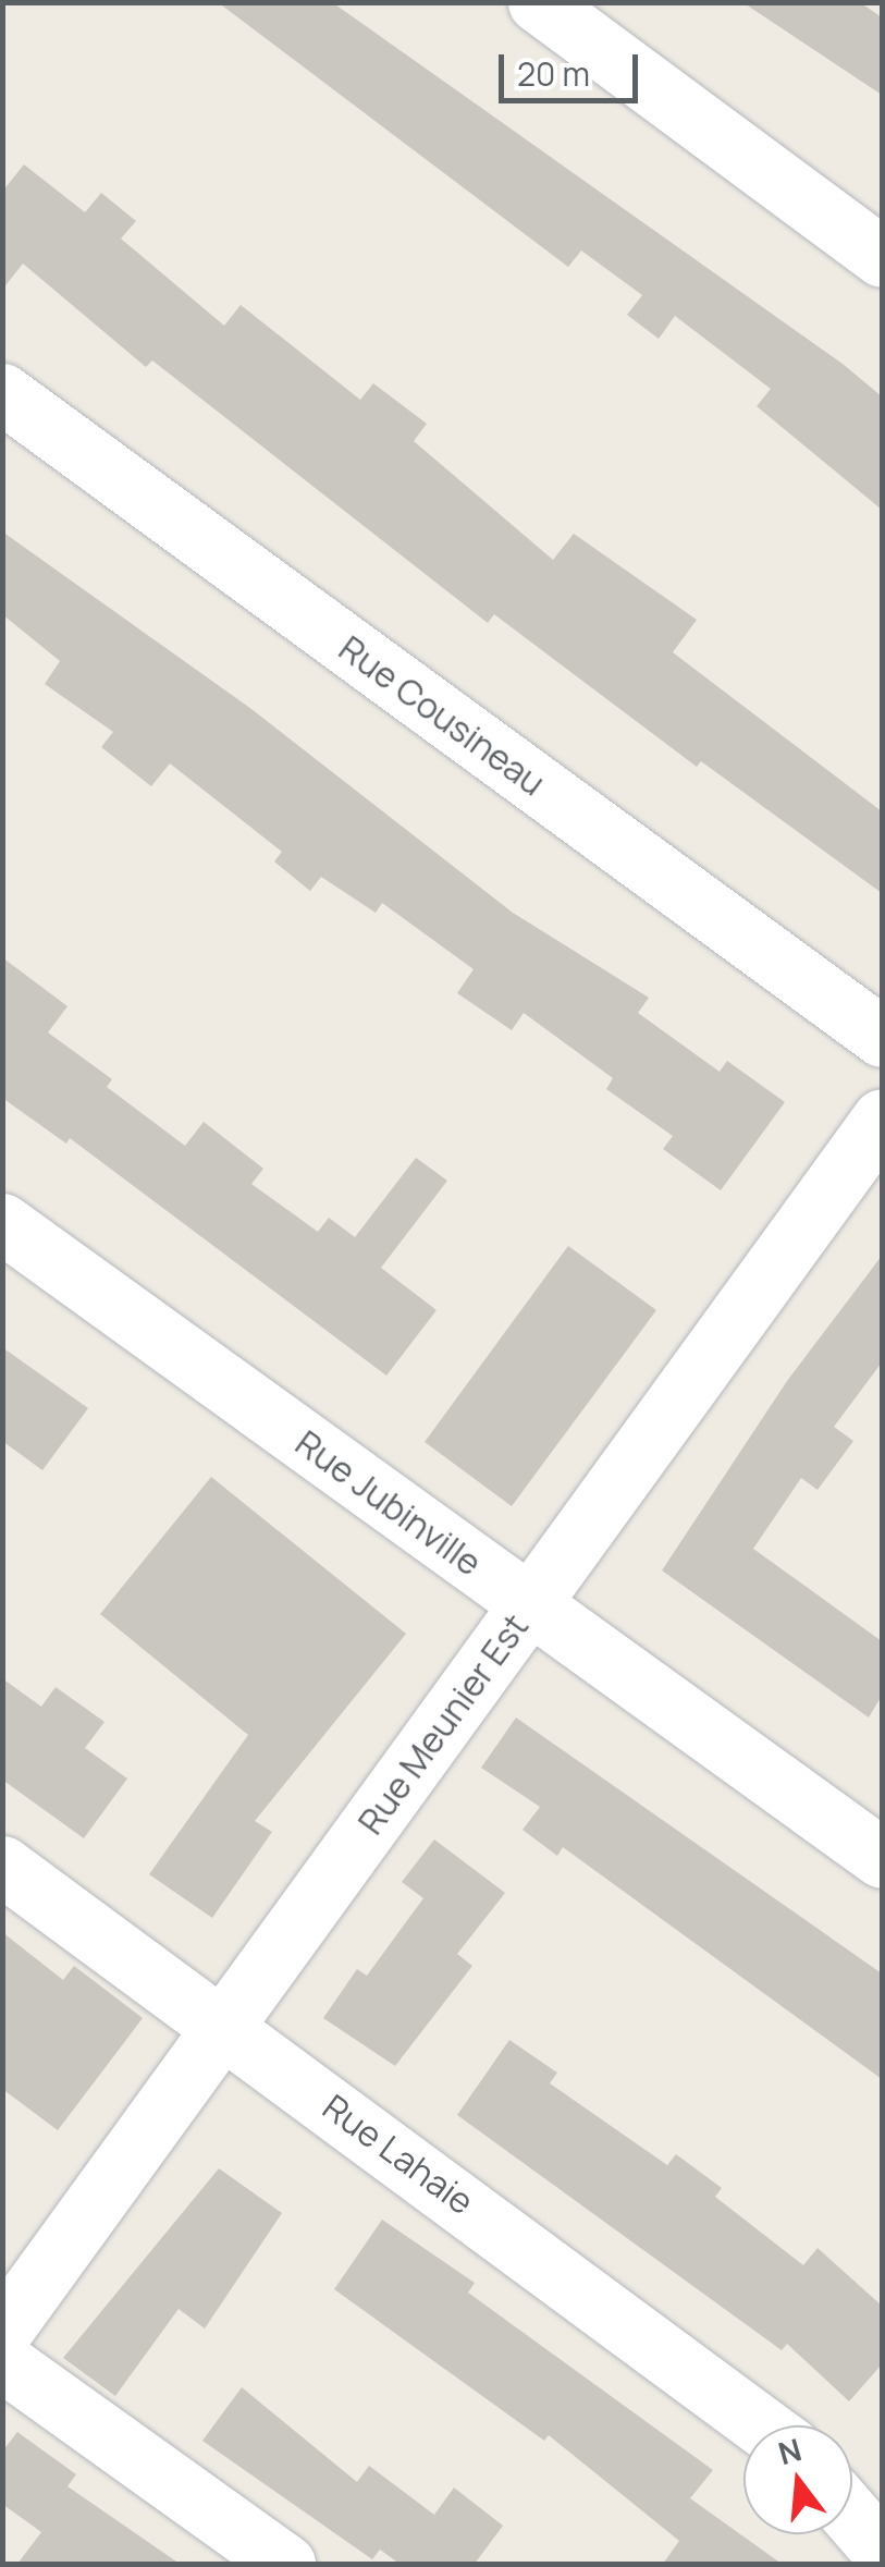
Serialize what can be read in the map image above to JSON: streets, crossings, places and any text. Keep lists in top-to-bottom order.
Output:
{
  "streets": {
    "street": [
      "Rue Cousineau",
      "Rue Jubinville",
      "Rue Meunier Est",
      "Rue Lahaie"
    ]
  },
  "crossings": [
    ["Rue Jubinville", "Rue Meunier Est"],
    ["Rue Meunier Est", "Rue Lahaie"]
  ],
  "scale_bar": "20 m",
  "north": "top"
}
